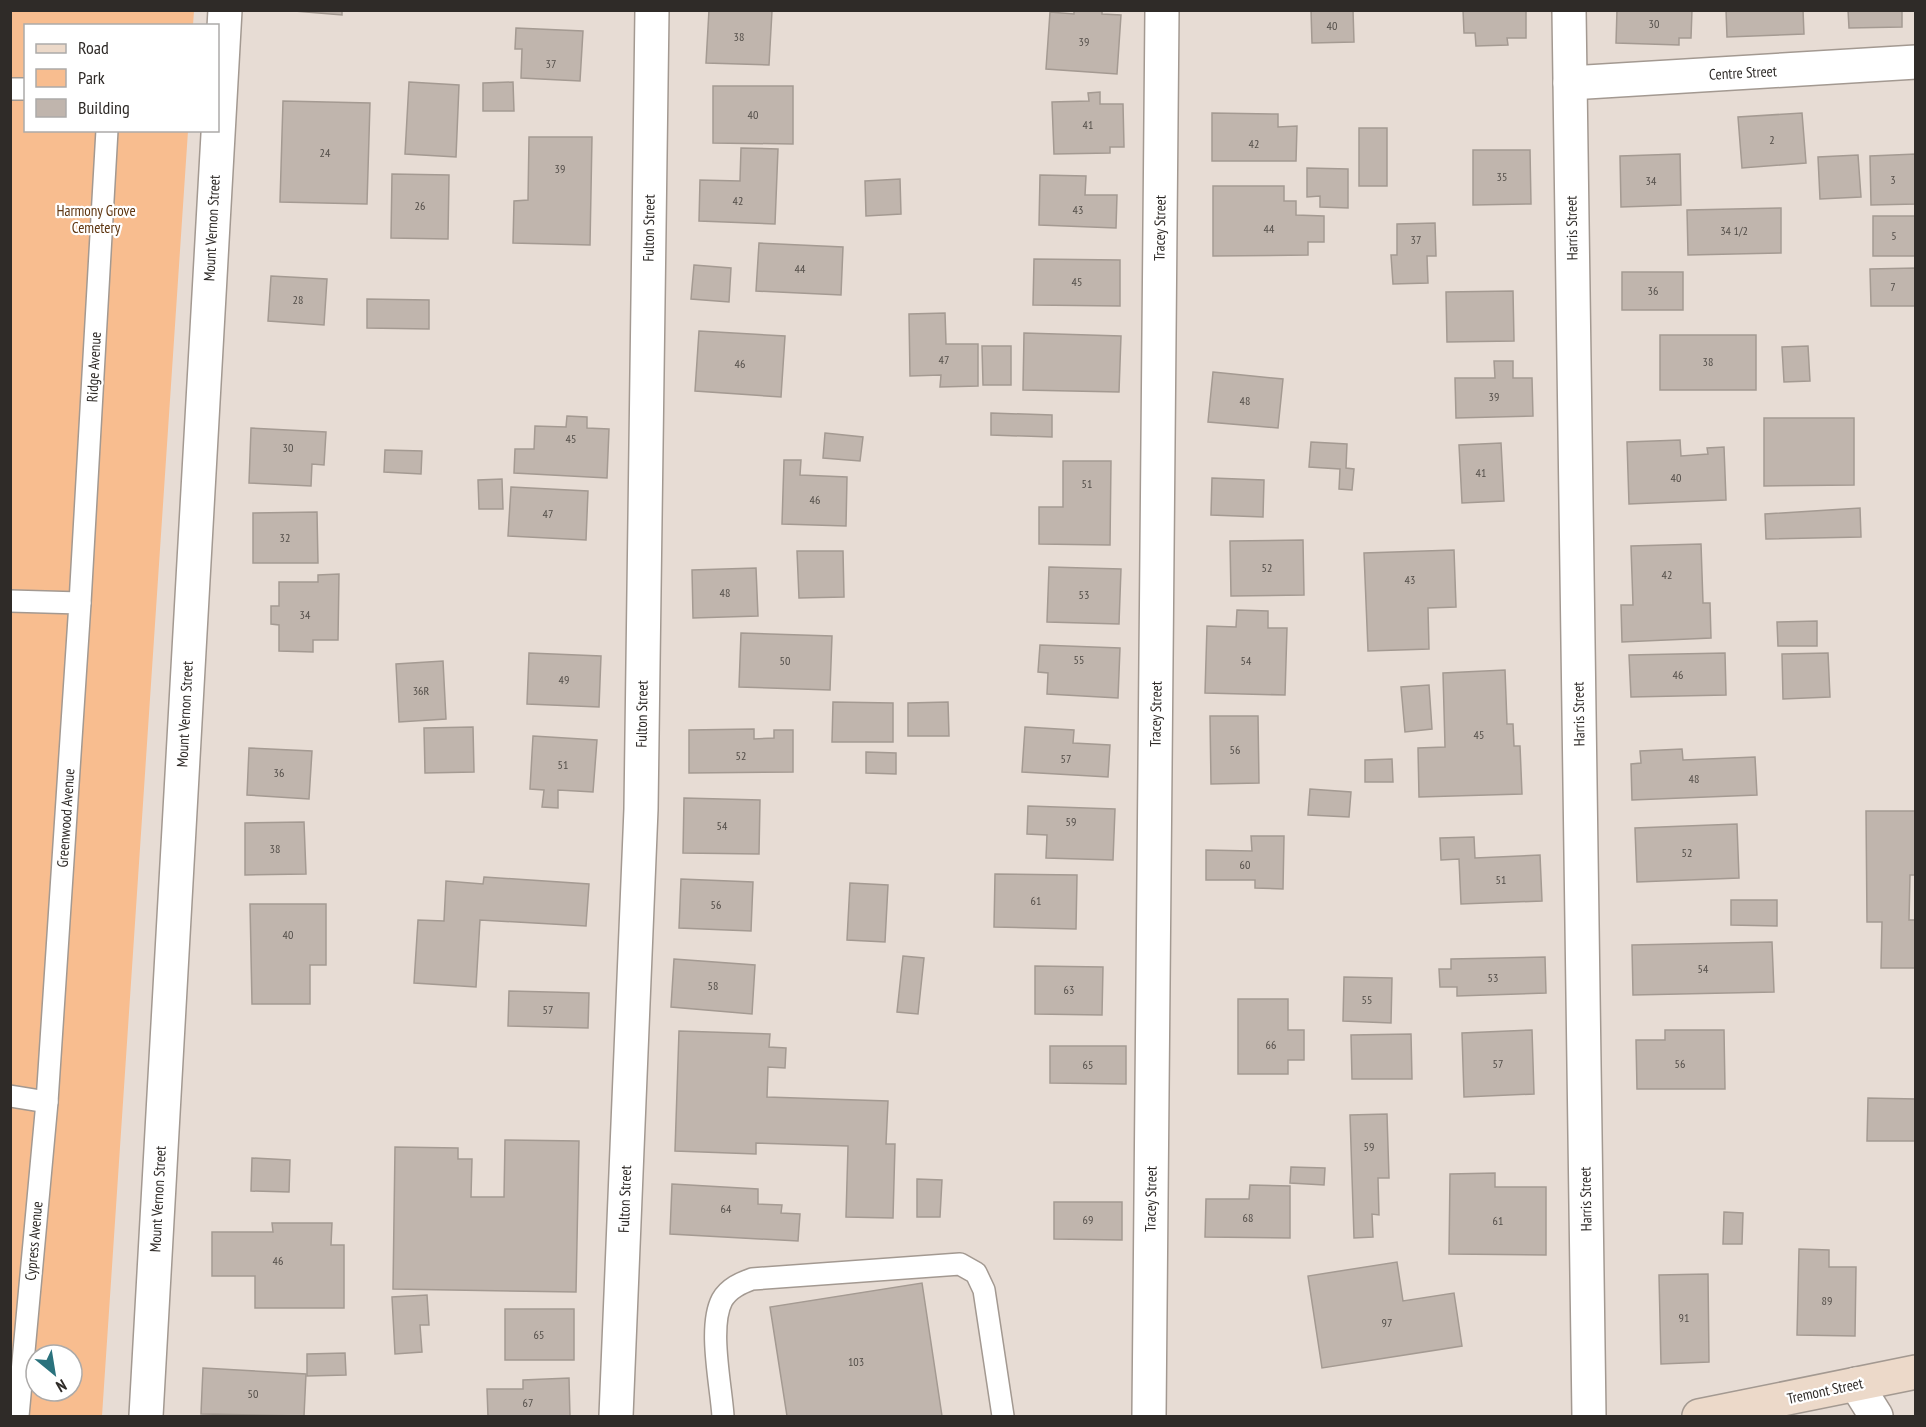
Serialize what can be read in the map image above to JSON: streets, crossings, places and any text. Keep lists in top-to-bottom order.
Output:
{
  "streets": {
    "street": [
      "Centre Street",
      "Mount Vernon Street",
      "Fulton Street",
      "Tracey Street",
      "Harris Street",
      "Tremont Street"
    ],
    "lane": ["Ridge Avenue", "Greenwood Avenue", "Cypress Avenue"]
  },
  "crossings": [
    ["Centre Street", "Harris Street"],
    ["Ridge Avenue", "Greenwood Avenue"],
    ["Greenwood Avenue", "Cypress Avenue"]
  ],
  "parks": ["Harmony Grove Cemetery"],
  "house_numbers": [
    "30",
    "40",
    "38",
    "39",
    "37",
    "40",
    "41",
    "2",
    "42",
    "24",
    "39",
    "35",
    "3",
    "34",
    "42",
    "26",
    "43",
    "44",
    "34 1/2",
    "5",
    "37",
    "44",
    "45",
    "7",
    "36",
    "28",
    "47",
    "38",
    "46",
    "39",
    "48",
    "45",
    "30",
    "41",
    "40",
    "51",
    "46",
    "47",
    "32",
    "52",
    "42",
    "43",
    "48",
    "53",
    "34",
    "55",
    "50",
    "54",
    "46",
    "49",
    "36R",
    "45",
    "56",
    "52",
    "57",
    "51",
    "36",
    "48",
    "59",
    "54",
    "38",
    "52",
    "60",
    "51",
    "61",
    "56",
    "40",
    "54",
    "53",
    "58",
    "63",
    "55",
    "57",
    "66",
    "57",
    "56",
    "65",
    "59",
    "64",
    "68",
    "69",
    "61",
    "46",
    "89",
    "91",
    "97",
    "65",
    "103",
    "50",
    "67"
  ],
  "legend": ["Road", "Park", "Building"],
  "north": "bottom right"
}
